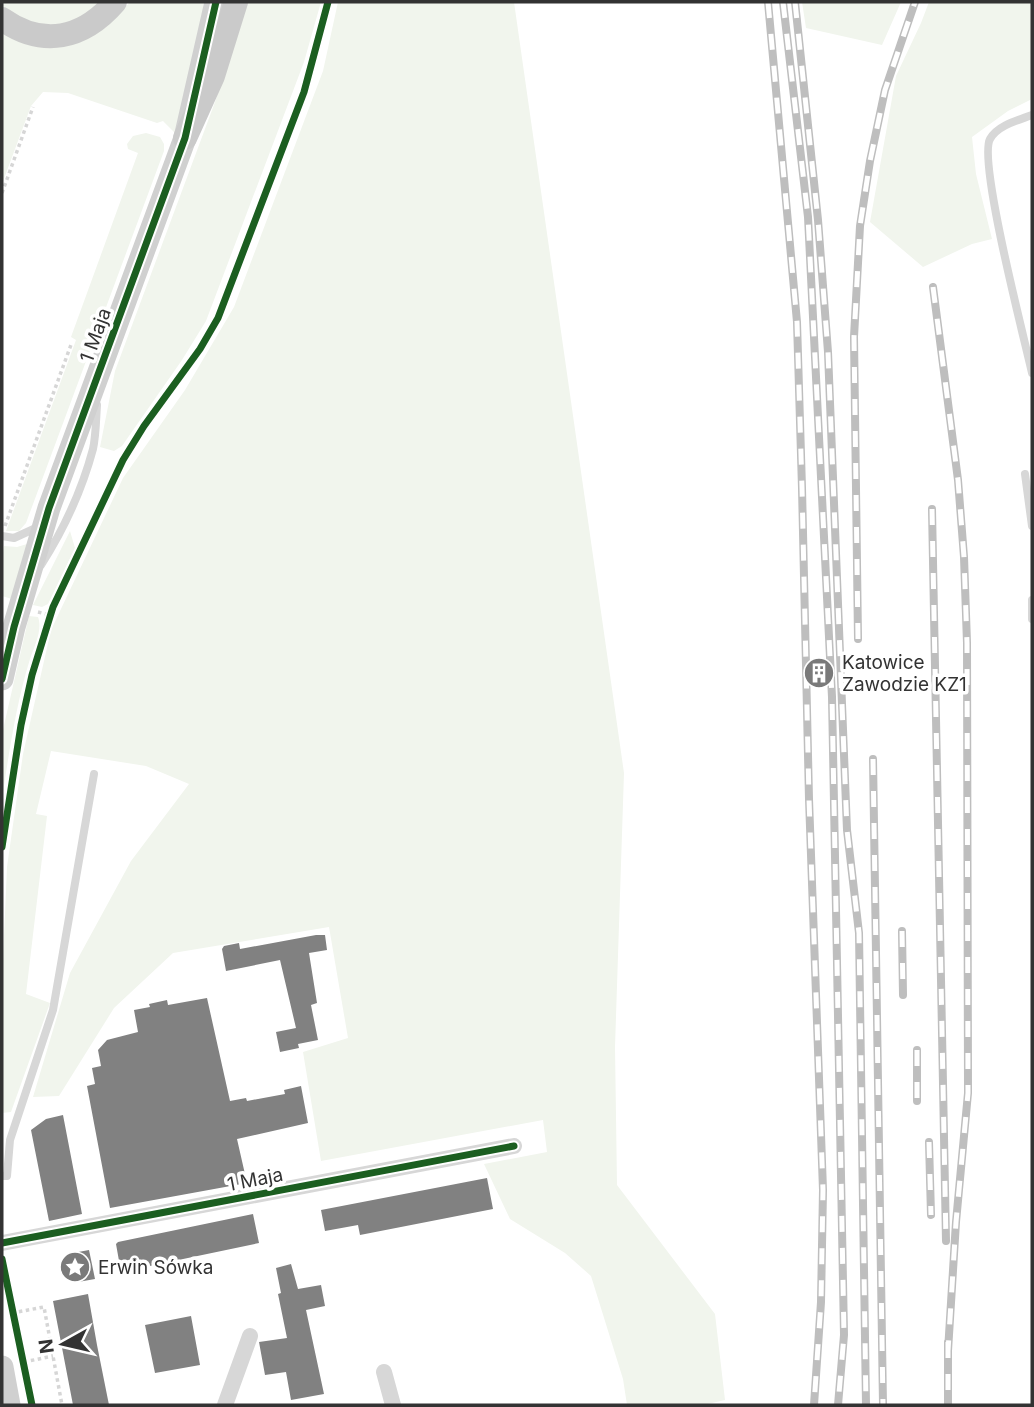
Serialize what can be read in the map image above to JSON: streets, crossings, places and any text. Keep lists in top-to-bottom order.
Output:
{
  "streets": {
    "street": ["1 Maja"]
  },
  "places": {
    "building": ["Katowice Zawodzie KZ1"],
    "place": ["Erwin Sówka"]
  },
  "north": "left"
}
